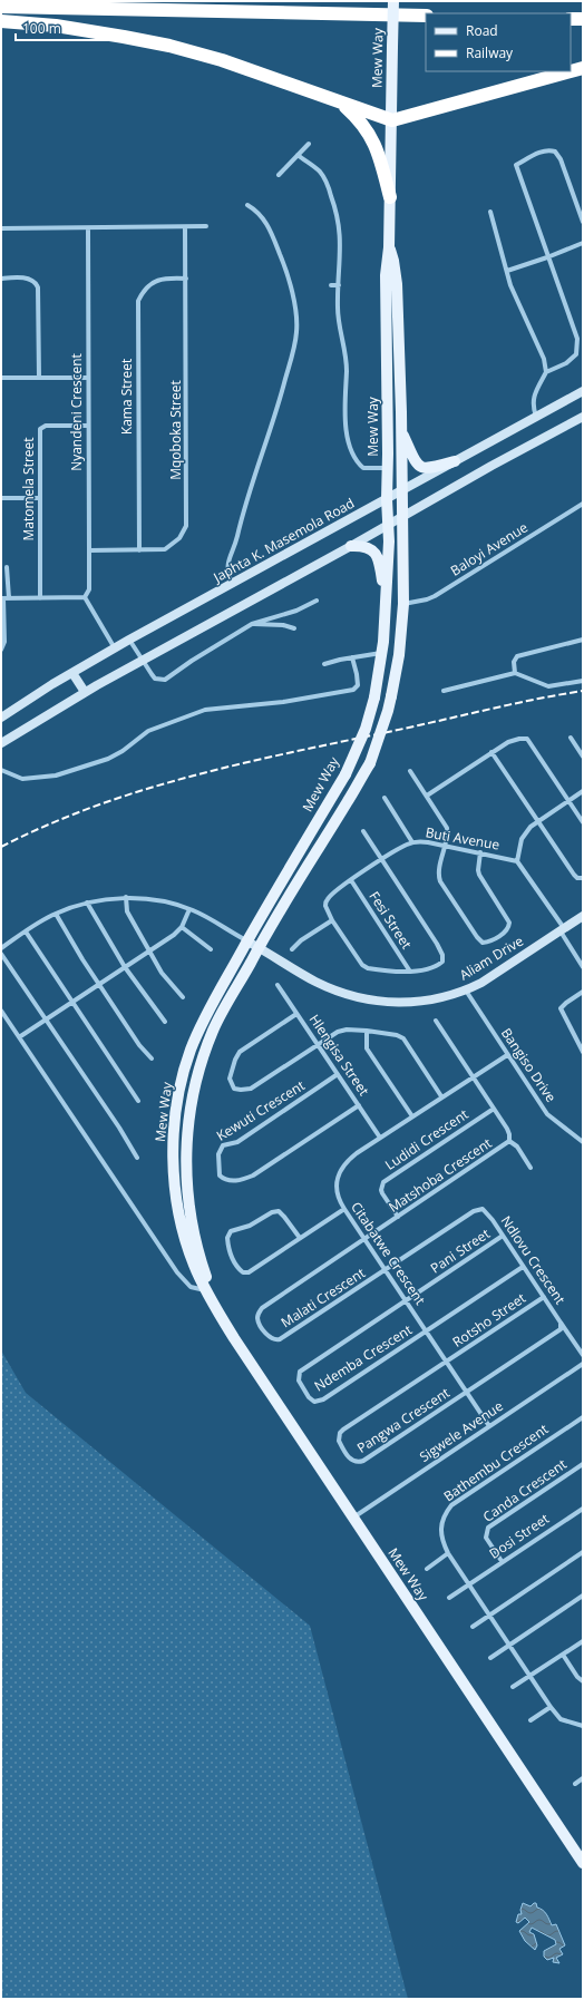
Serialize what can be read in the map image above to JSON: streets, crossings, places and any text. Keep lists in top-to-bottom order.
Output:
{
  "streets": {
    "main road": ["Mew Way", "Japhta K. Masemola Road", "Aliam Drive"],
    "street": [
      "Kama Street",
      "Nyandeni Crescent",
      "Mqoboka Street",
      "Matomela Street",
      "Baloyi Avenue",
      "Buti Avenue",
      "Fesi Street",
      "Hlengisa Street",
      "Bangiso Drive",
      "Kewuti Crescent",
      "Ludidi Crescent",
      "Matshoba Crescent",
      "Pani Street",
      "Citabatwe Crescent",
      "Ndlovu Crescent",
      "Malati Crescent",
      "Rotsho Street",
      "Ndemba Crescent",
      "Pangwa Crescent",
      "Sigwele Avenue",
      "Bathembu Crescent",
      "Canda Crescent",
      "Dosi Street"
    ]
  },
  "crossings": [
    ["Mew Way", "Japhta K. Masemola Road"],
    ["Mew Way", "Baloyi Avenue"],
    ["Mew Way", "Aliam Drive"],
    ["Mew Way", "Sigwele Avenue"],
    ["Kama Street", "Mqoboka Street"],
    ["Nyandeni Crescent", "Mqoboka Street"],
    ["Nyandeni Crescent", "Matomela Street"],
    ["Buti Avenue", "Fesi Street"],
    ["Aliam Drive", "Bangiso Drive"],
    ["Hlengisa Street", "Kewuti Crescent"],
    ["Hlengisa Street", "Citabatwe Crescent"],
    ["Bangiso Drive", "Citabatwe Crescent"],
    ["Ludidi Crescent", "Matshoba Crescent"],
    ["Matshoba Crescent", "Citabatwe Crescent"],
    ["Matshoba Crescent", "Malati Crescent"],
    ["Pani Street", "Citabatwe Crescent"],
    ["Pani Street", "Ndlovu Crescent"],
    ["Pani Street", "Ndemba Crescent"],
    ["Citabatwe Crescent", "Ndlovu Crescent"],
    ["Citabatwe Crescent", "Malati Crescent"],
    ["Citabatwe Crescent", "Rotsho Street"],
    ["Citabatwe Crescent", "Ndemba Crescent"],
    ["Citabatwe Crescent", "Pangwa Crescent"],
    ["Citabatwe Crescent", "Sigwele Avenue"],
    ["Ndlovu Crescent", "Malati Crescent"],
    ["Ndlovu Crescent", "Rotsho Street"],
    ["Ndlovu Crescent", "Pangwa Crescent"],
    ["Rotsho Street", "Pangwa Crescent"],
    ["Bathembu Crescent", "Dosi Street"],
    ["Canda Crescent", "Dosi Street"]
  ],
  "legend": ["Road", "Railway"],
  "scale_bar": "100 m"
}
